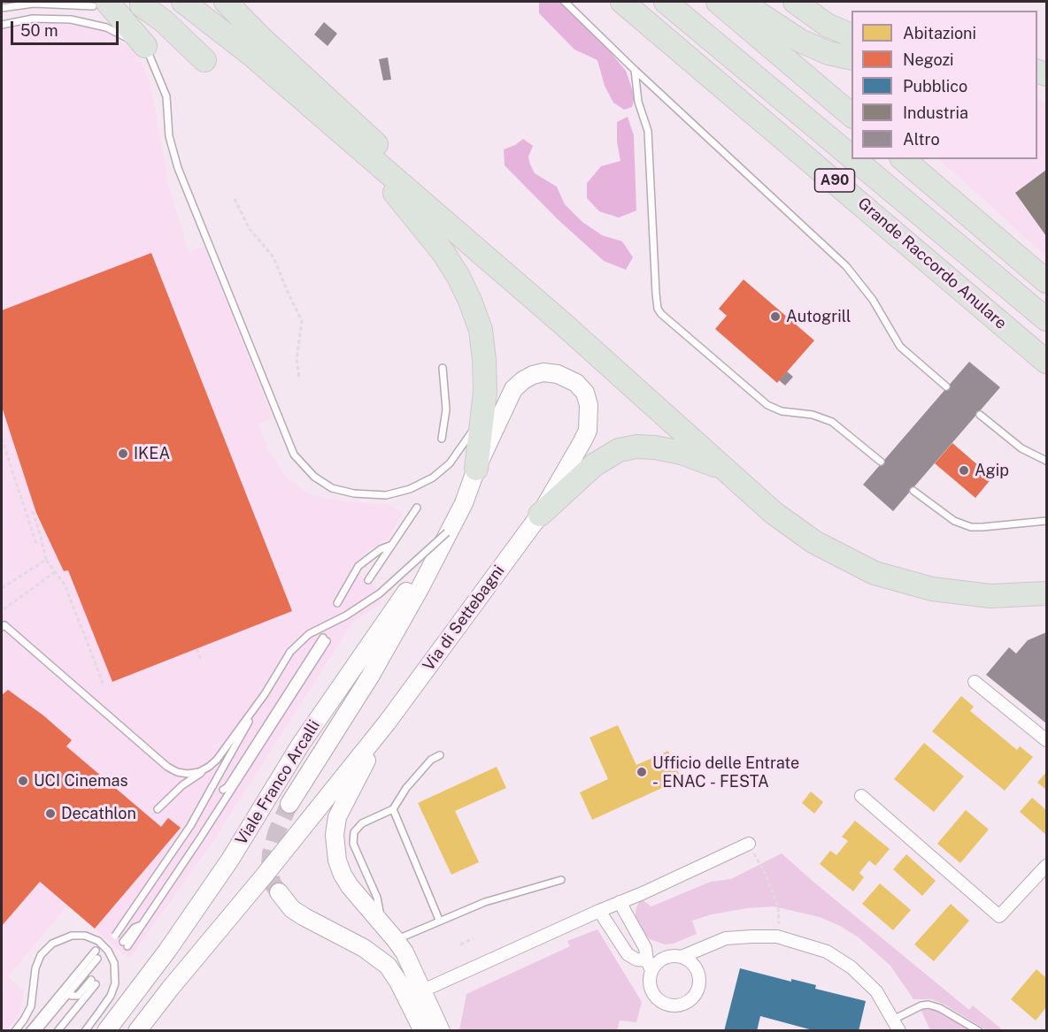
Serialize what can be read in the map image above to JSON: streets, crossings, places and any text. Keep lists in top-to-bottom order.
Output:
{
  "streets": {
    "highway": ["A90", "Grande Raccordo Anulare"],
    "main road": ["Via di Settebagni", "Viale Franco Arcalli"]
  },
  "crossings": [
    ["Via di Settebagni", "Viale Franco Arcalli"]
  ],
  "places": [
    "Autogrill",
    "IKEA",
    "Agip",
    "Ufficio delle Entrate - ENAC - FESTA",
    "UCI Cinemas",
    "Decathlon"
  ],
  "legend": [
    "Abitazioni",
    "Negozi",
    "Pubblico",
    "Industria",
    "Altro"
  ],
  "scale_bar": "50 m"
}
